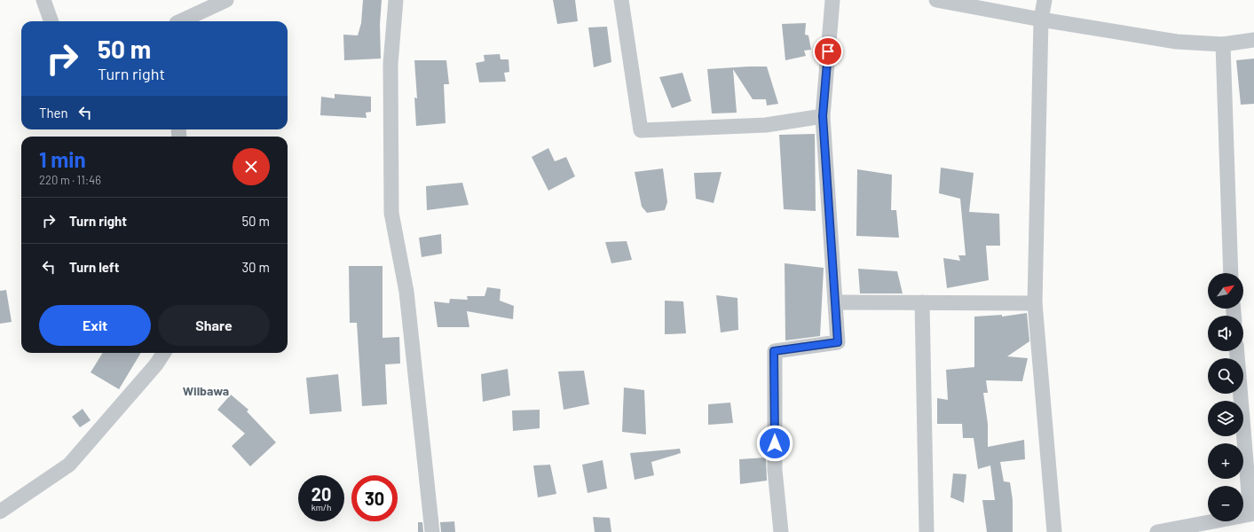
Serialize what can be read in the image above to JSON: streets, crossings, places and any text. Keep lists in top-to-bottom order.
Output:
{
  "districts": ["Wilbawa"],
  "north": "top right",
  "page": {
    "turn": ["50 m", "Turn right"],
    "then": "Then",
    "heading": ["1 min", "220 m · 11:46"],
    "list": [
      {
        "name": "Turn right",
        "value": "50 m"
      },
      {
        "name": "Turn left",
        "value": "30 m"
      }
    ],
    "map_buttons": ["+", "−"],
    "buttons": ["Exit", "Share"],
    "speed": "20 km/h",
    "limit": "30"
  }
}
